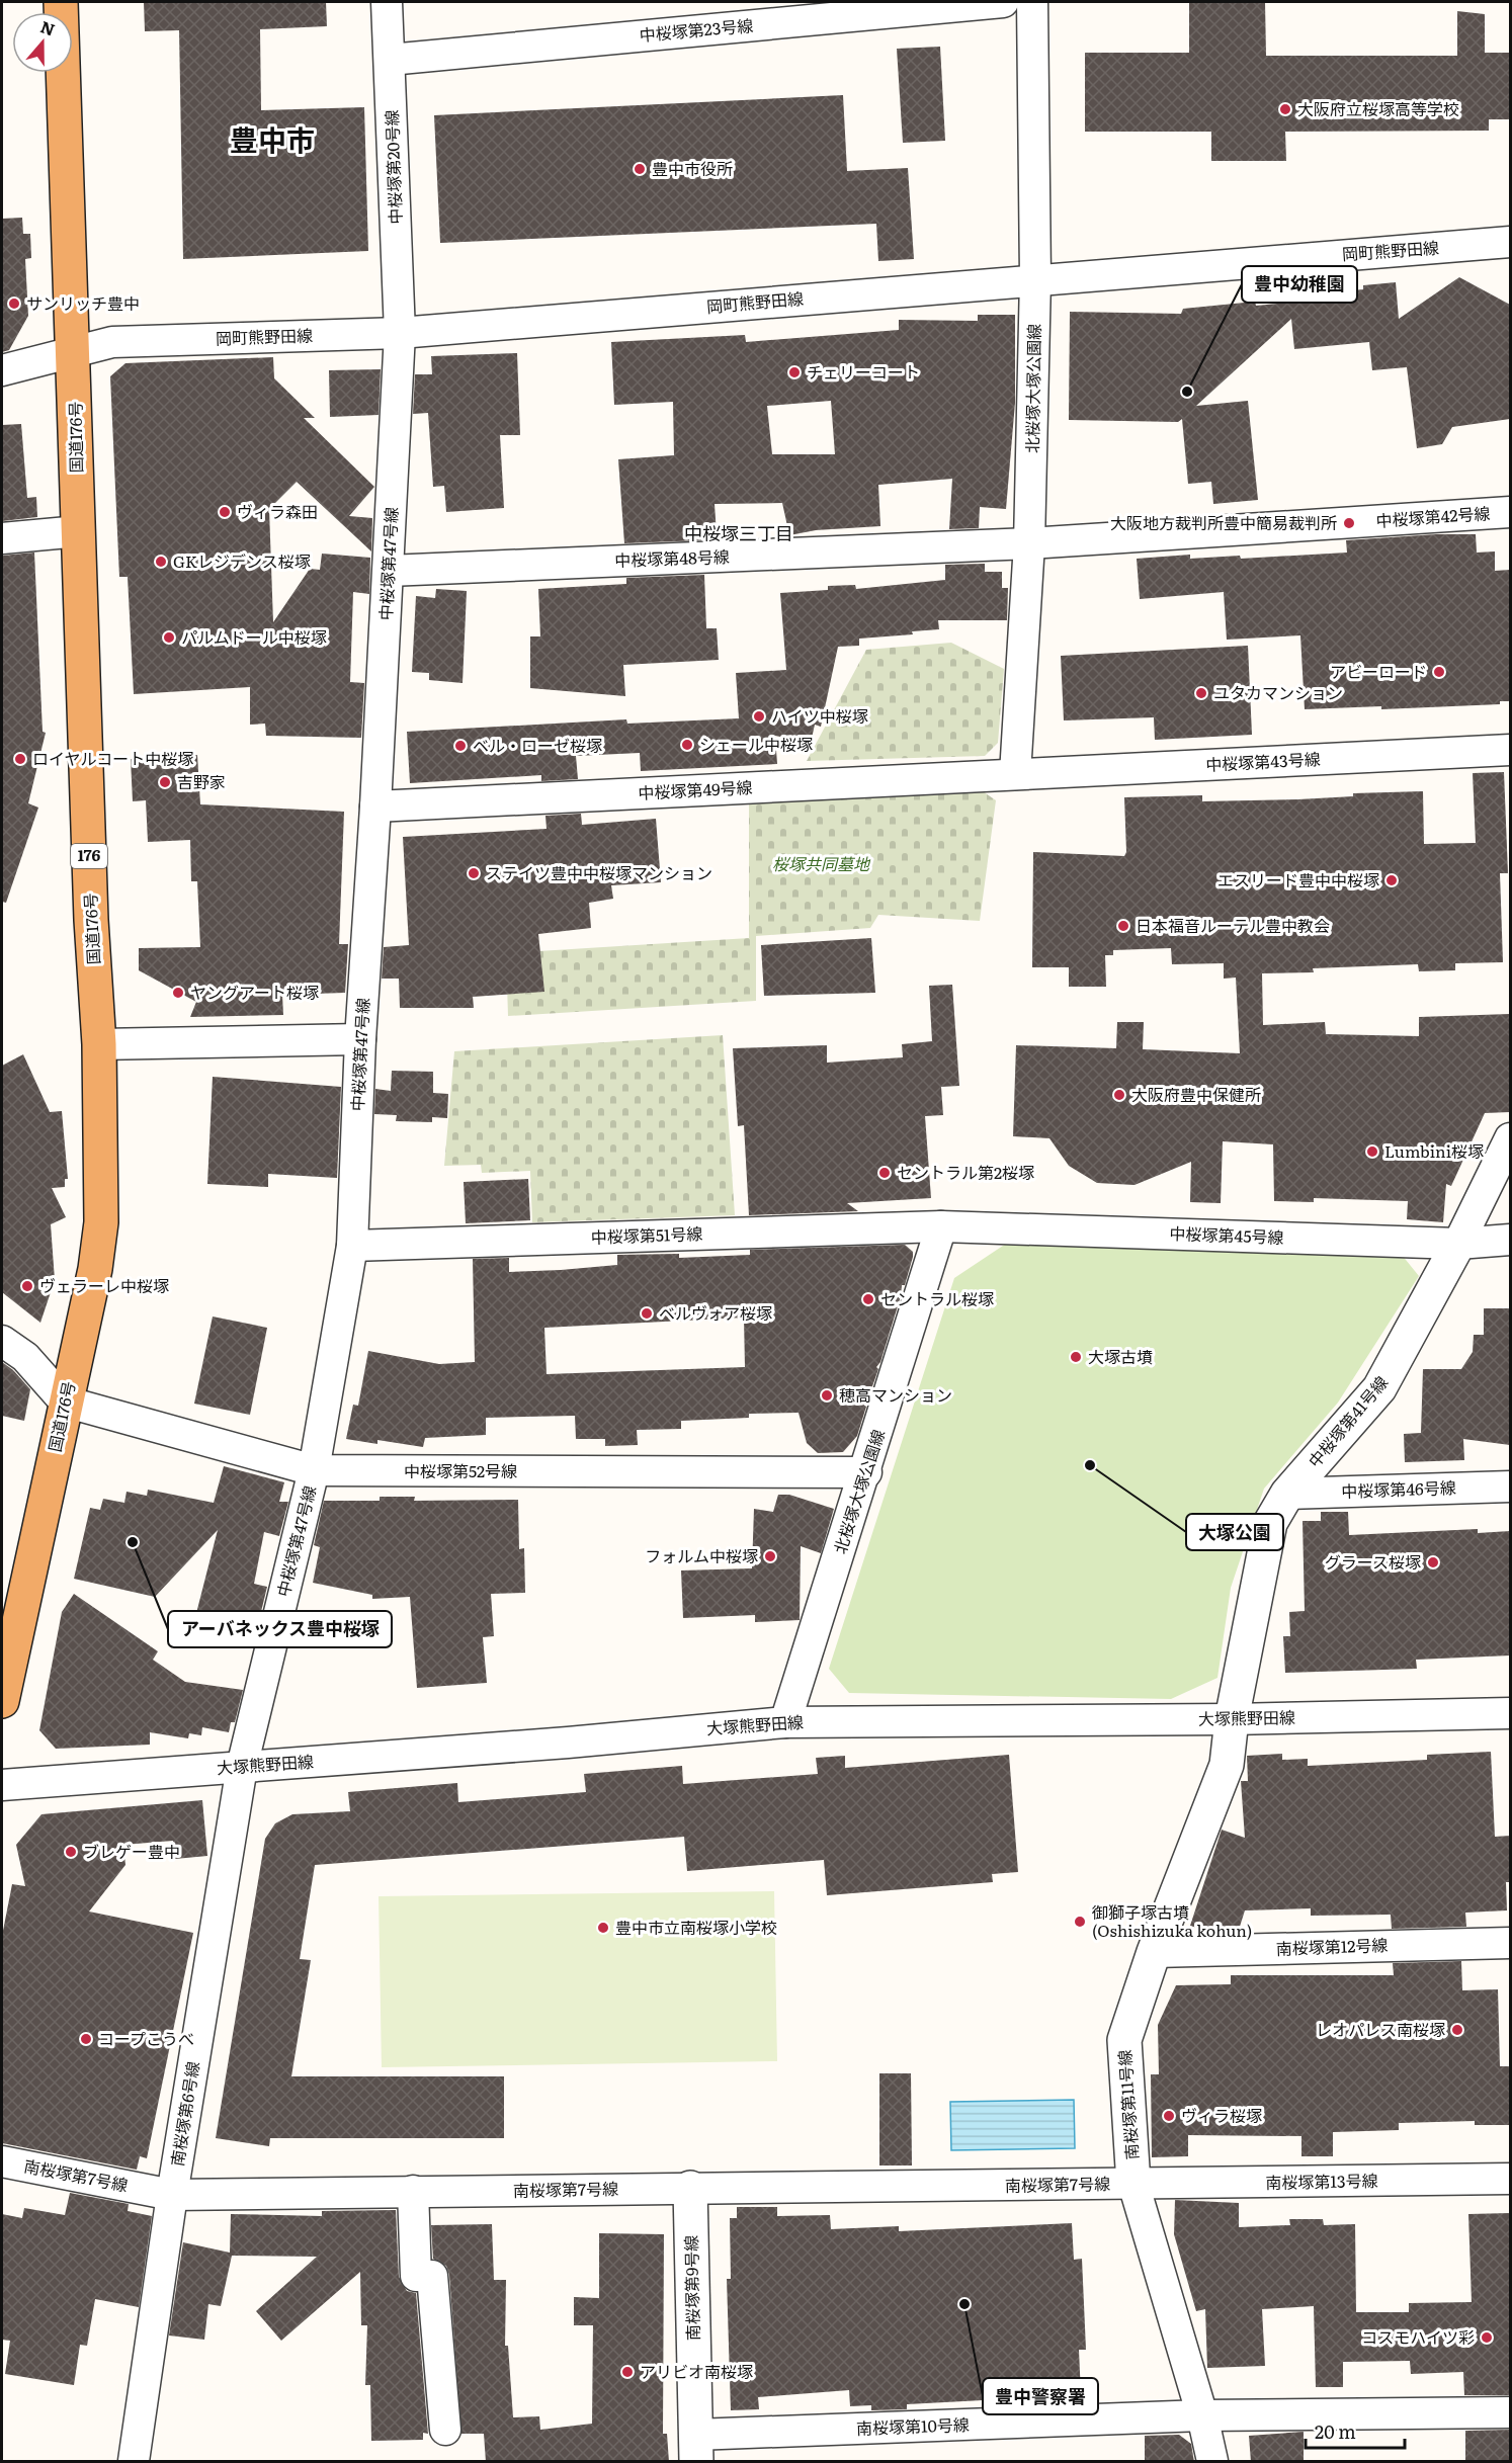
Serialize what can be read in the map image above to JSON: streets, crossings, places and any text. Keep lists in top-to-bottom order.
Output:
{
  "streets": {
    "highway": ["国道176号", "176"],
    "street": [
      "中桜塚第23号線",
      "中桜塚第20号線",
      "岡町熊野田線",
      "北桜塚大塚公園線",
      "中桜塚第42号線",
      "中桜塚第48号線",
      "中桜塚第47号線",
      "中桜塚第43号線",
      "中桜塚第49号線",
      "中桜塚第51号線",
      "中桜塚第45号線",
      "中桜塚第41号線",
      "中桜塚第52号線",
      "中桜塚第46号線",
      "大塚熊野田線",
      "南桜塚第12号線",
      "南桜塚第11号線",
      "南桜塚第6号線",
      "南桜塚第7号線",
      "南桜塚第13号線",
      "南桜塚第9号線",
      "南桜塚第10号線"
    ]
  },
  "crossings": [
    ["中桜塚第23号線", "中桜塚第20号線"],
    ["中桜塚第20号線", "岡町熊野田線"],
    ["中桜塚第20号線", "中桜塚第47号線"],
    ["岡町熊野田線", "北桜塚大塚公園線"],
    ["岡町熊野田線", "国道176号"],
    ["岡町熊野田線", "中桜塚第47号線"],
    ["北桜塚大塚公園線", "中桜塚第42号線"],
    ["北桜塚大塚公園線", "中桜塚第48号線"],
    ["北桜塚大塚公園線", "中桜塚第43号線"],
    ["北桜塚大塚公園線", "中桜塚第49号線"],
    ["北桜塚大塚公園線", "中桜塚第51号線"],
    ["北桜塚大塚公園線", "中桜塚第45号線"],
    ["北桜塚大塚公園線", "中桜塚第52号線"],
    ["北桜塚大塚公園線", "大塚熊野田線"],
    ["国道176号", "中桜塚第52号線"],
    ["中桜塚第42号線", "中桜塚第48号線"],
    ["中桜塚第48号線", "中桜塚第47号線"],
    ["中桜塚第47号線", "中桜塚第49号線"],
    ["中桜塚第47号線", "中桜塚第51号線"],
    ["中桜塚第47号線", "中桜塚第52号線"],
    ["中桜塚第47号線", "大塚熊野田線"],
    ["中桜塚第47号線", "南桜塚第6号線"],
    ["中桜塚第43号線", "中桜塚第49号線"],
    ["中桜塚第51号線", "中桜塚第45号線"],
    ["中桜塚第45号線", "中桜塚第41号線"],
    ["中桜塚第41号線", "中桜塚第46号線"],
    ["中桜塚第41号線", "大塚熊野田線"],
    ["中桜塚第41号線", "南桜塚第11号線"],
    ["大塚熊野田線", "南桜塚第11号線"],
    ["大塚熊野田線", "南桜塚第6号線"],
    ["南桜塚第12号線", "南桜塚第11号線"],
    ["南桜塚第11号線", "南桜塚第7号線"],
    ["南桜塚第11号線", "南桜塚第13号線"],
    ["南桜塚第11号線", "南桜塚第10号線"],
    ["南桜塚第6号線", "南桜塚第7号線"],
    ["南桜塚第7号線", "南桜塚第13号線"],
    ["南桜塚第7号線", "南桜塚第9号線"],
    ["南桜塚第9号線", "南桜塚第10号線"]
  ],
  "districts": ["豊中市", "中桜塚三丁目"],
  "parks": ["桜塚共同墓地"],
  "places": [
    "大阪府立桜塚高等学校",
    "豊中市役所",
    "サンリッチ豊中",
    "チェリーコート",
    "豊中幼稚園",
    "ヴィラ森田",
    "大阪地方裁判所豊中簡易裁判所",
    "GKレジデンス桜塚",
    "パルムドール中桜塚",
    "アビーロード",
    "ユタカマンション",
    "ハイツ中桜塚",
    "シェール中桜塚",
    "ベル・ローゼ桜塚",
    "ロイヤルコート中桜塚",
    "吉野家",
    "ステイツ豊中中桜塚マンション",
    "エスリード豊中中桜塚",
    "日本福音ルーテル豊中教会",
    "ヤングアート桜塚",
    "大阪府豊中保健所",
    "Lumbini桜塚",
    "セントラル第2桜塚",
    "ヴェラーレ中桜塚",
    "セントラル桜塚",
    "ベルヴォア桜塚",
    "大塚古墳",
    "穂高マンション",
    "大塚公園",
    "アーバネックス豊中桜塚",
    "フォルム中桜塚",
    "グラース桜塚",
    "ブレゲー豊中",
    "御獅子塚古墳 (Oshishizuka kohun)",
    "豊中市立南桜塚小学校",
    "レオパレス南桜塚",
    "コープこうべ",
    "ヴィラ桜塚",
    "豊中警察署",
    "コスモハイツ彩",
    "アリビオ南桜塚"
  ],
  "scale_bar": "20 m",
  "north": "top"
}
